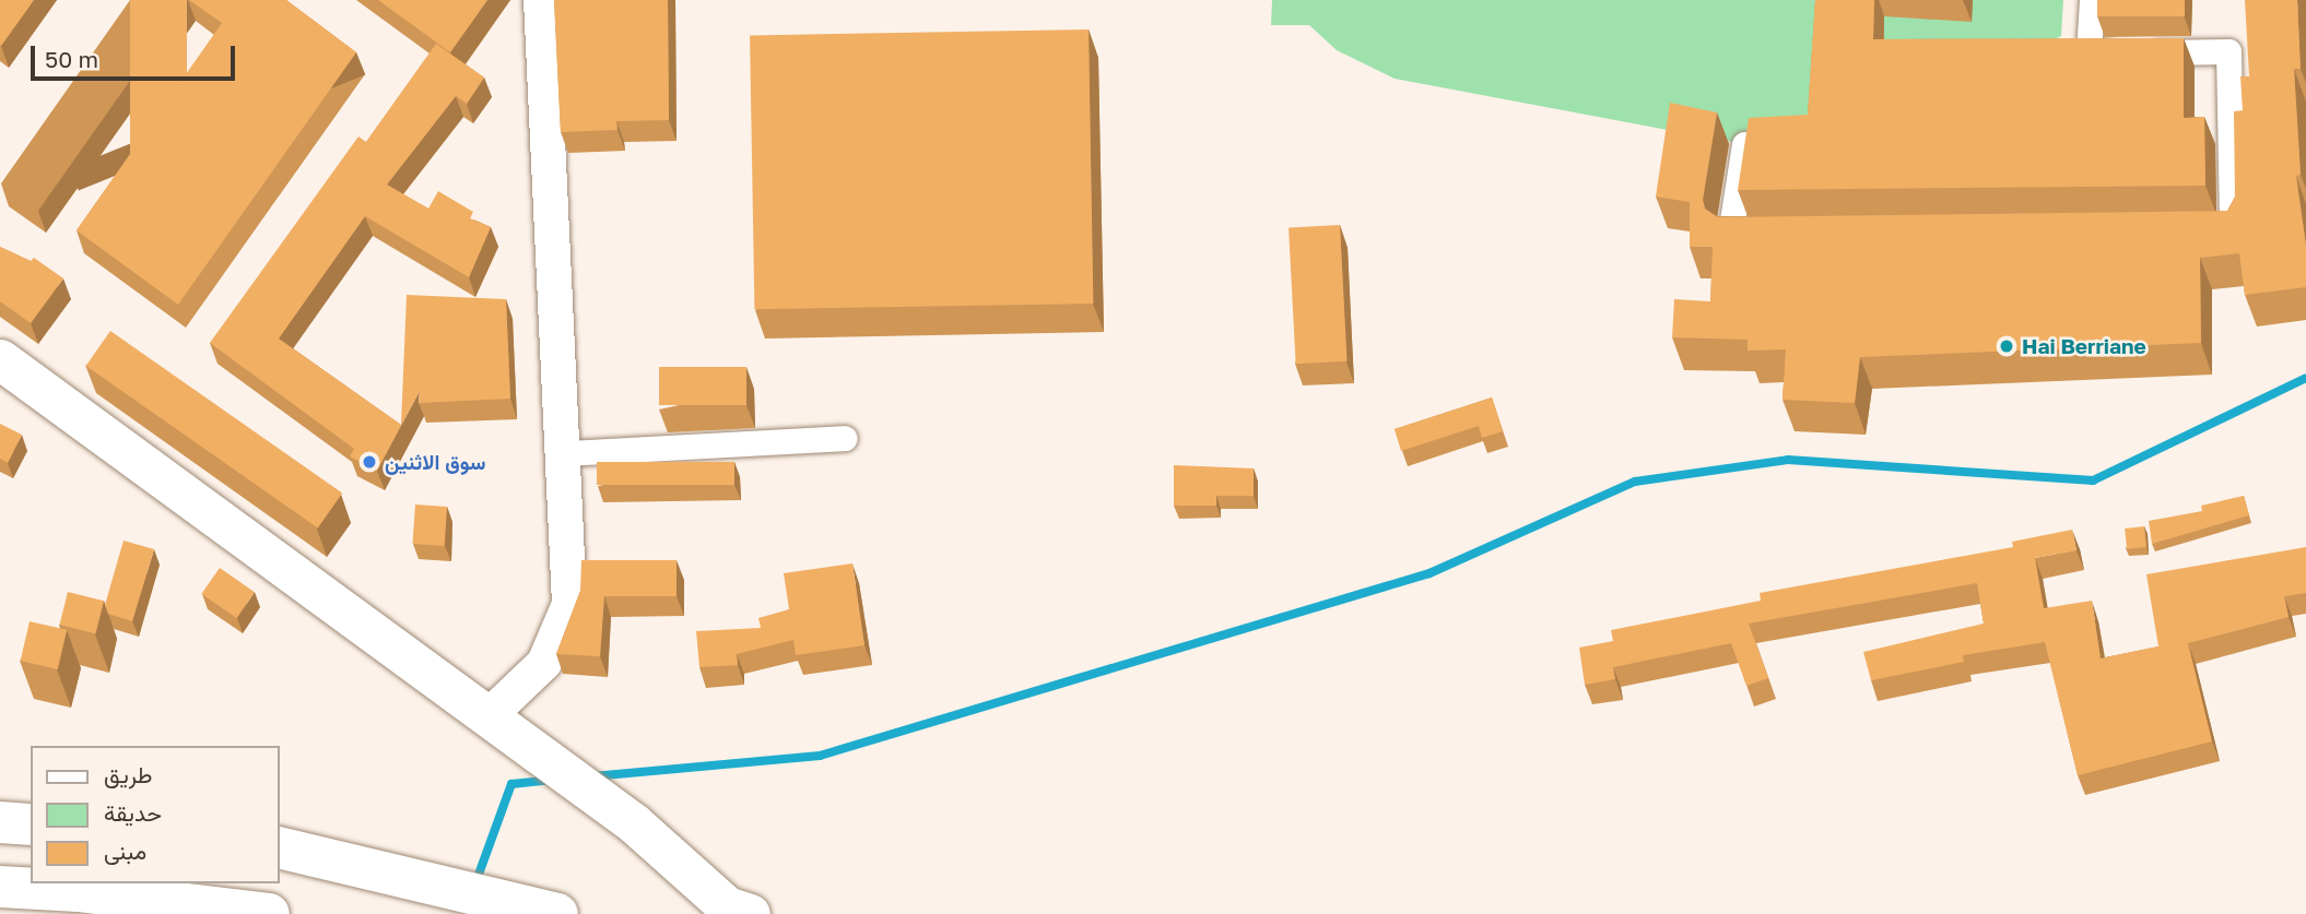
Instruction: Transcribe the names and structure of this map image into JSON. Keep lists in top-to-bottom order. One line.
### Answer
{"places":["Hai Berriane","ﺳﻮق اﻻﺛﻨﻴﻦ"],"legend":["طريق","حديقة","مبنى"],"scale_bar":"50 m"}
